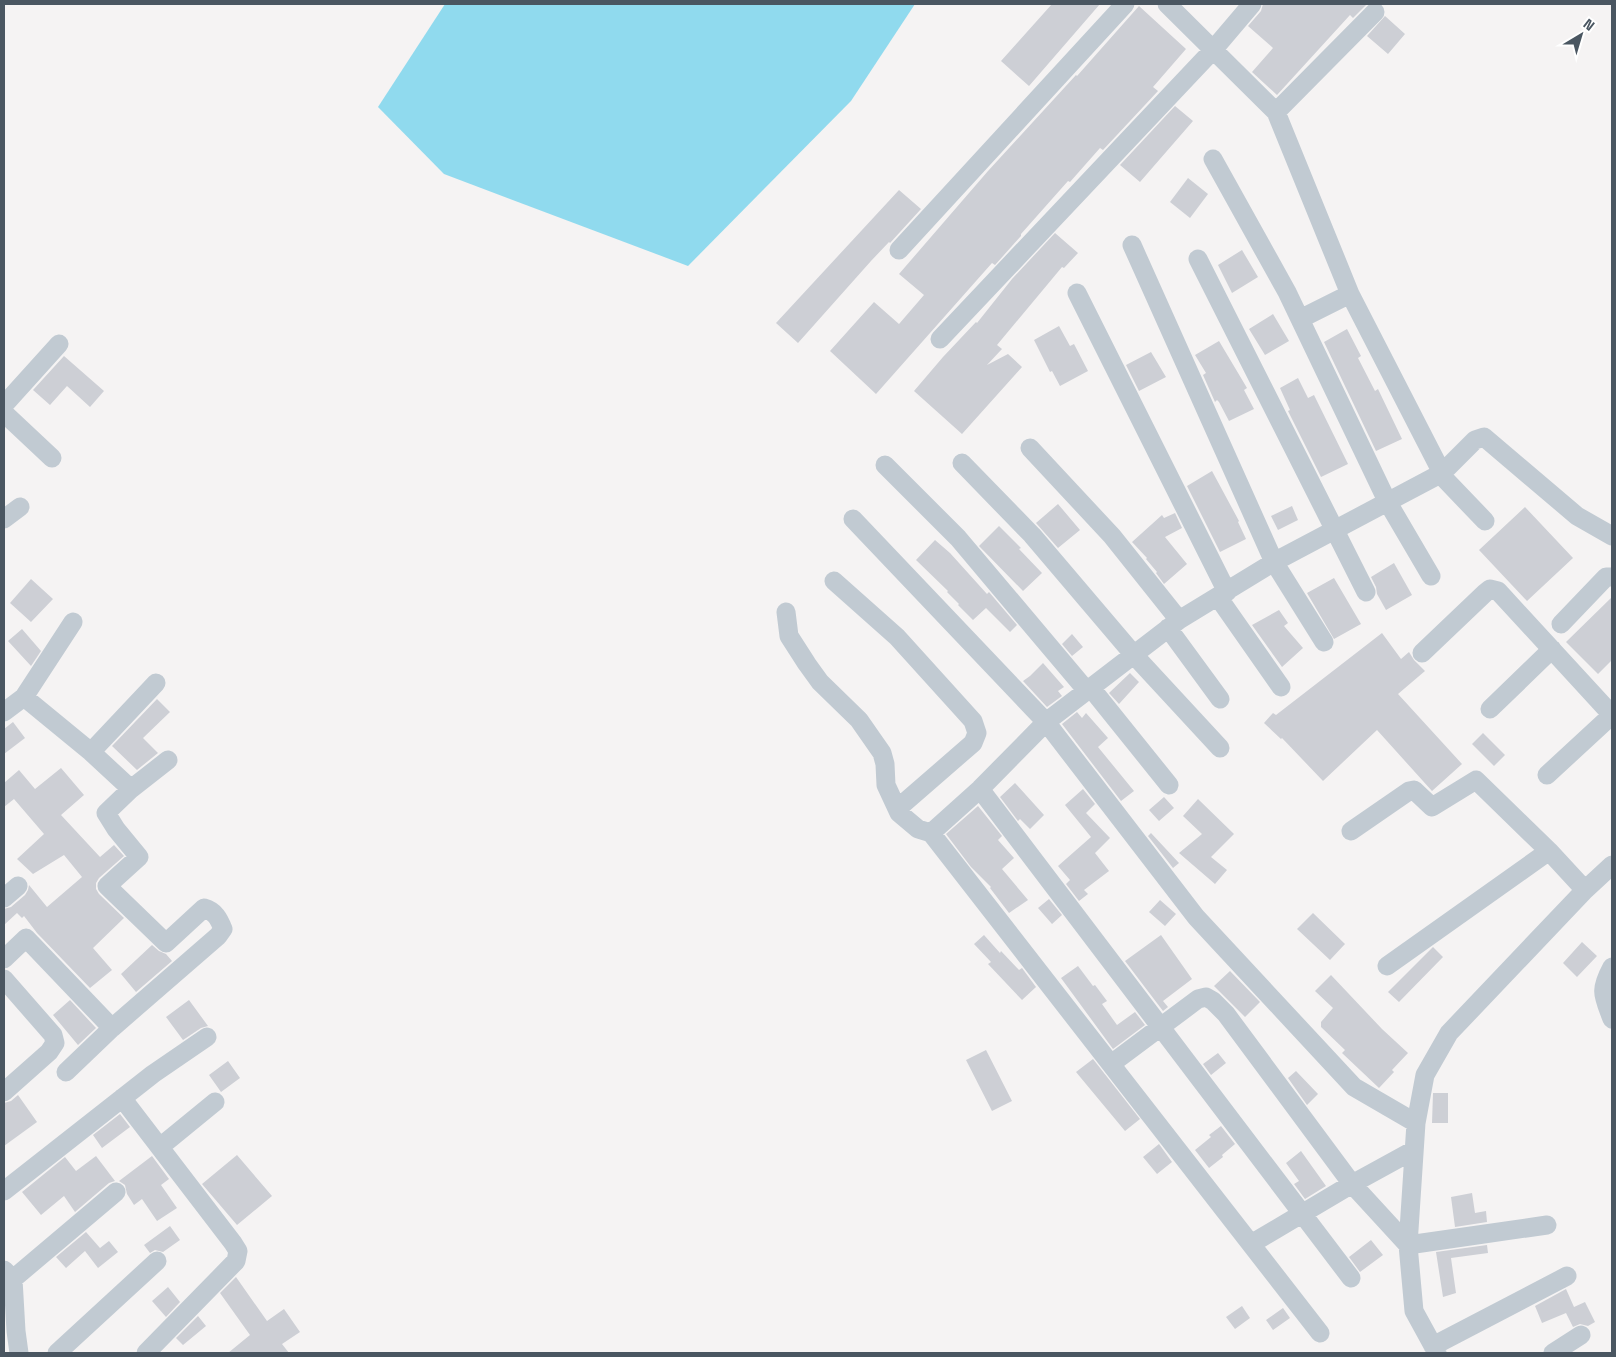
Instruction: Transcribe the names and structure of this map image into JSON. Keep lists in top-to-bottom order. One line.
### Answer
{"north":"top right"}
